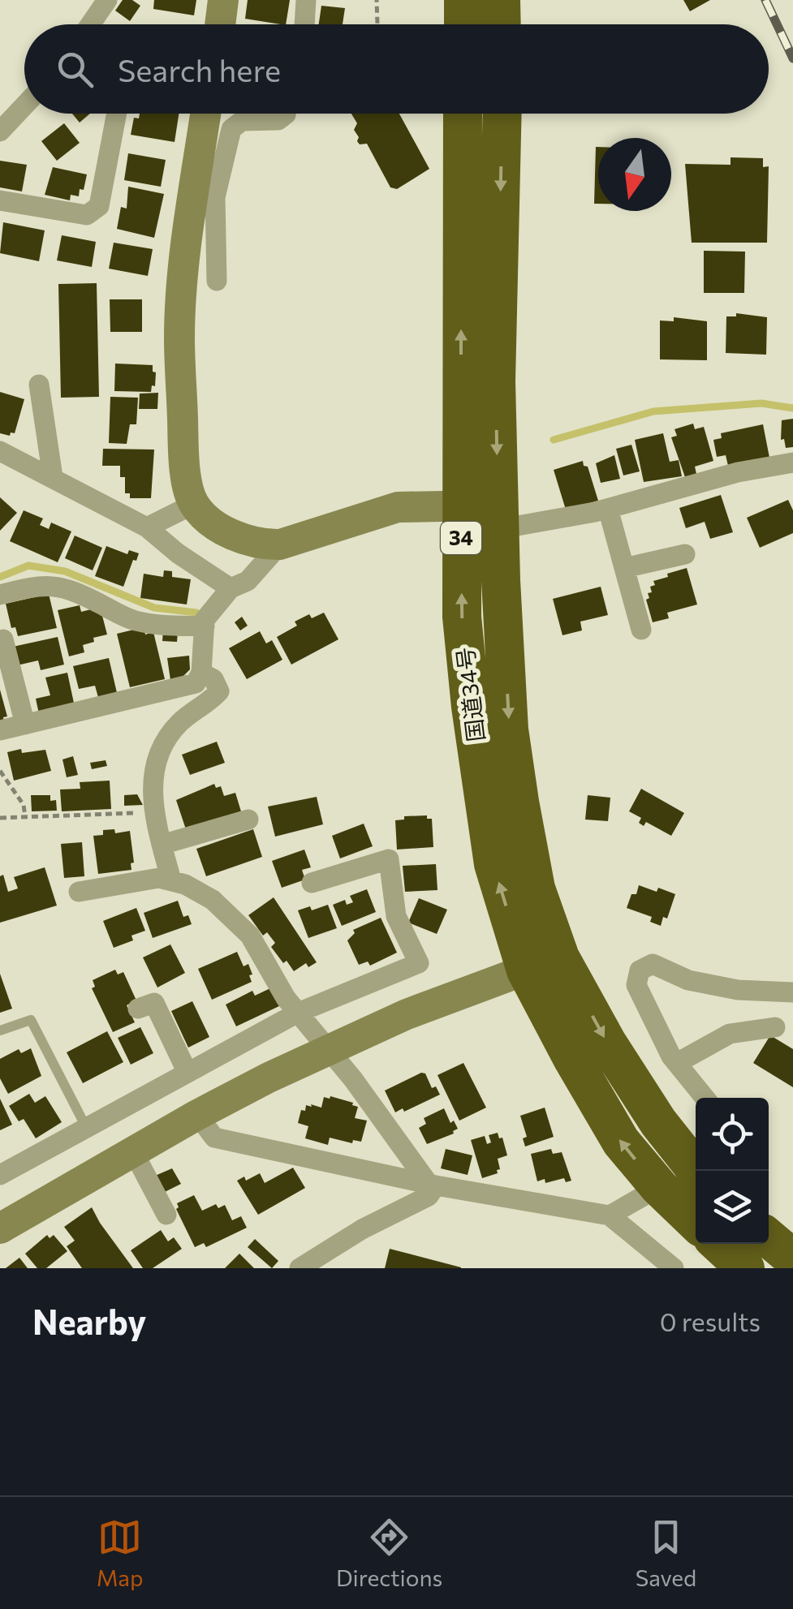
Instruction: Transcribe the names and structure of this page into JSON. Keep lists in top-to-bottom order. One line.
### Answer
{"streets":{"highway":["34","国道34号"]},"north":"bottom","page":{"search":"Search here","heading":["Nearby","0 results"],"nav":["Map","Directions","Saved"]}}
